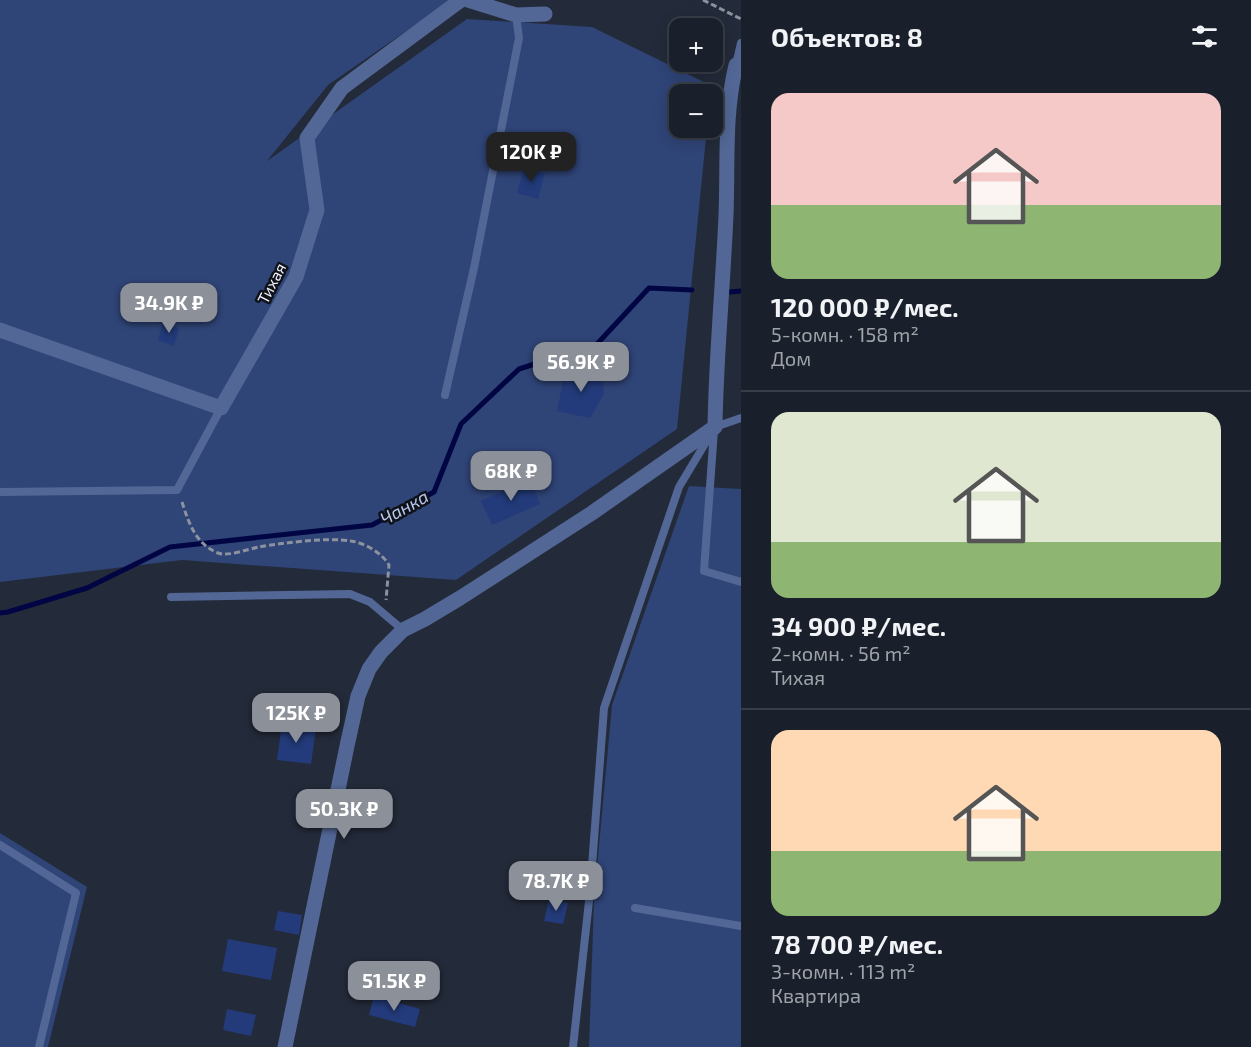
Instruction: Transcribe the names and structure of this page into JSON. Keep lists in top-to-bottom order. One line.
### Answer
{"streets":{"street":["Тихая"]},"water":["Чанка"],"page":{"heading":"Объектов: 8","map_buttons":["+","−"],"list":[{"name":"120 000 ₽/мес.","note":"5-комн. · 158 m² · Дом"},{"name":"34 900 ₽/мес.","note":"2-комн. · 56 m² · Тихая"},{"name":"78 700 ₽/мес.","note":"3-комн. · 113 m² · Квартира"}],"price":["120K ₽","34.9K ₽","56.9K ₽","68K ₽","125K ₽","50.3K ₽","78.7K ₽","51.5K ₽"]}}
